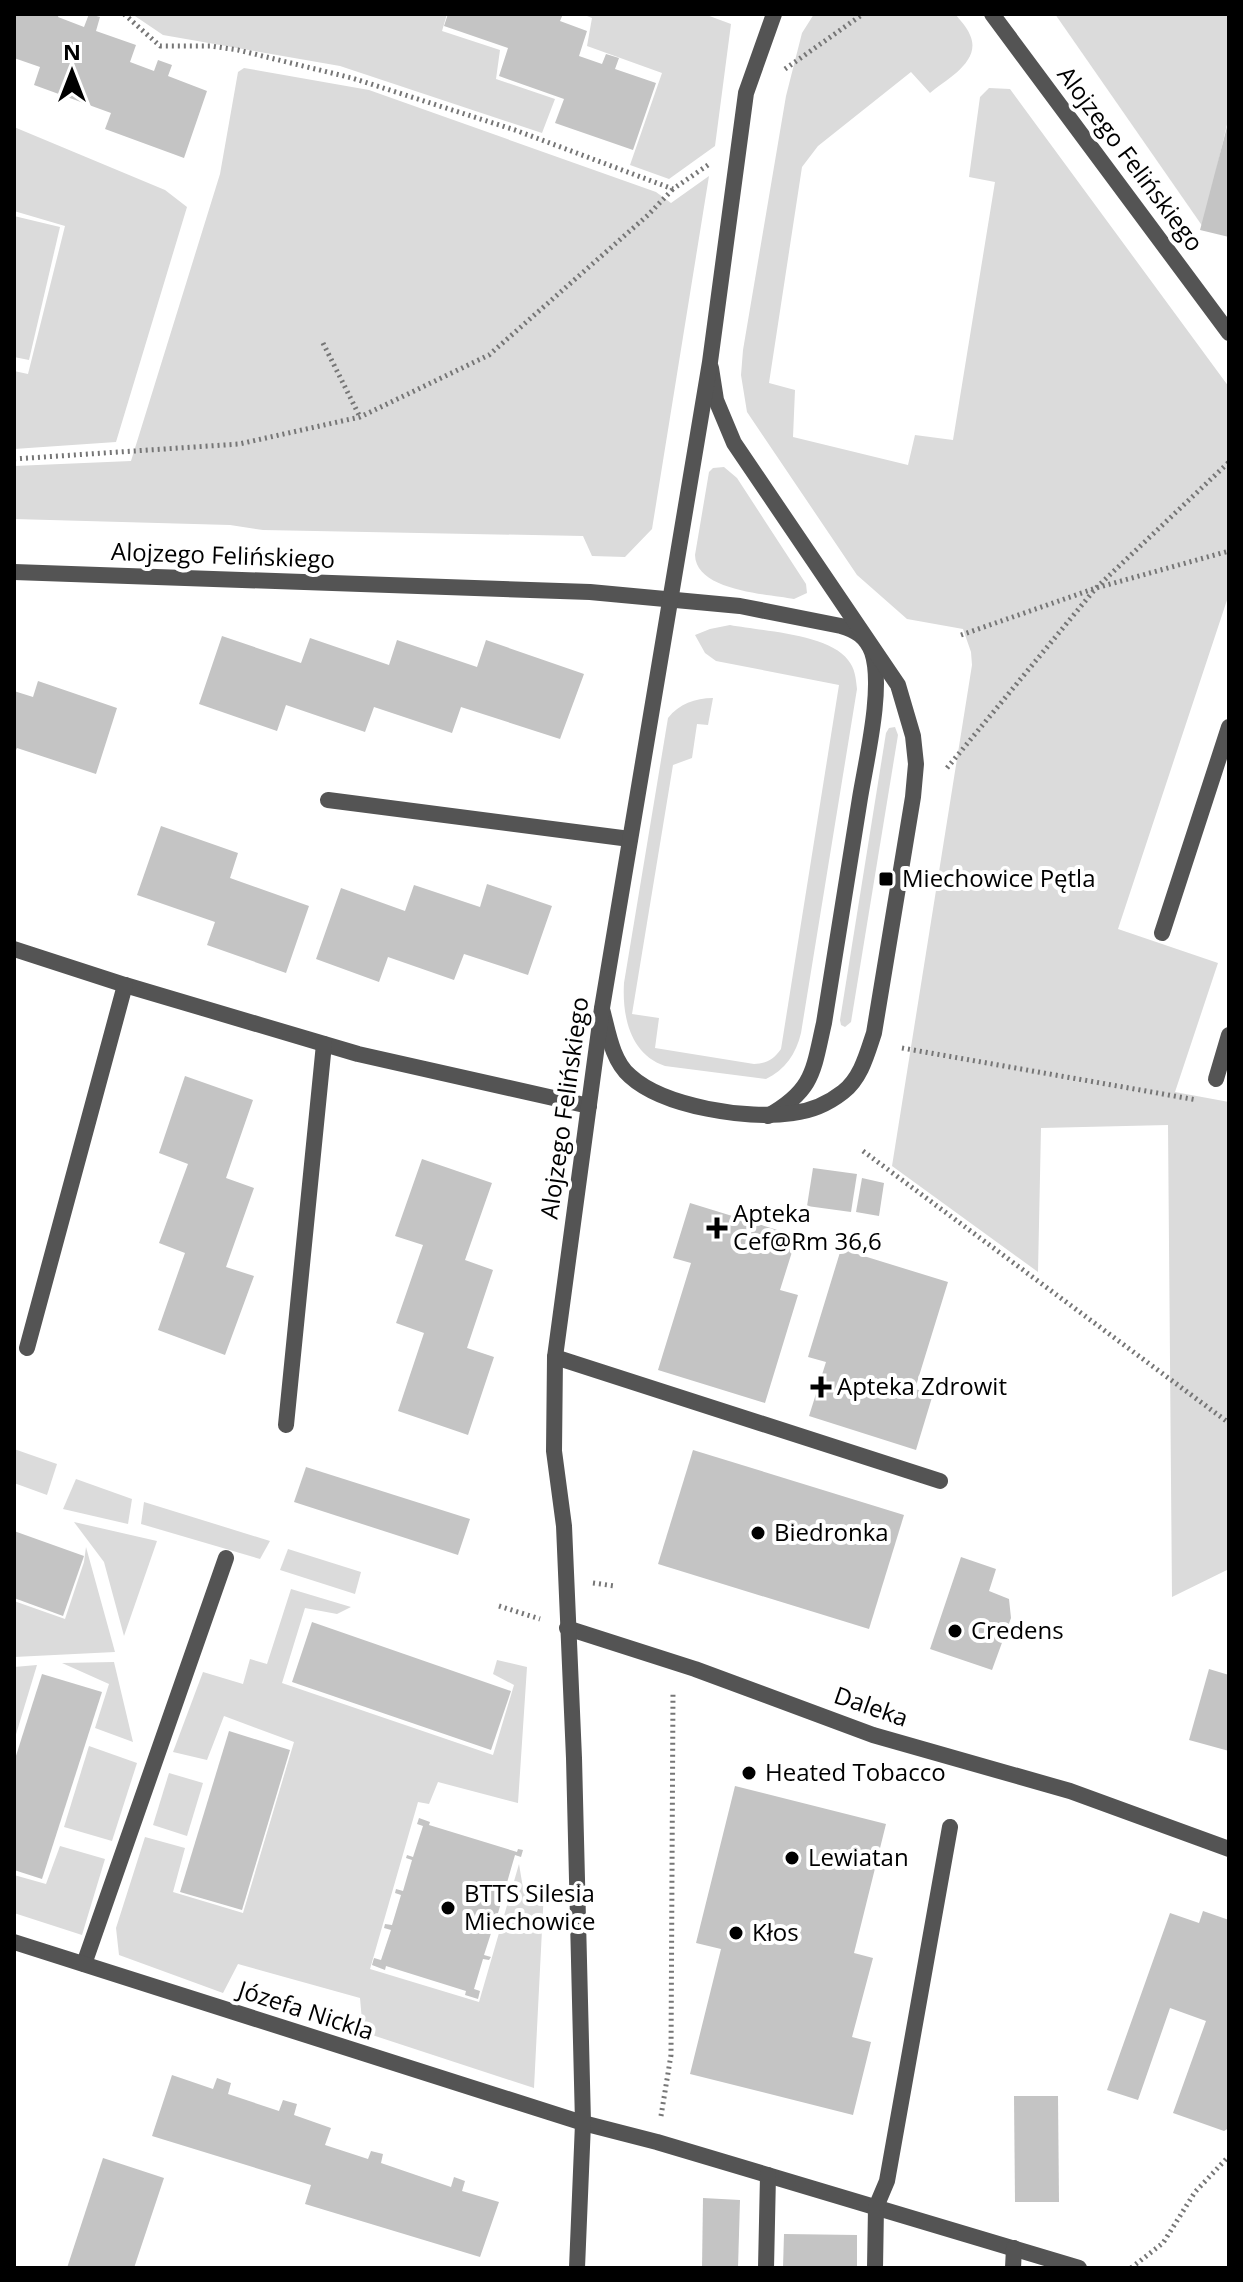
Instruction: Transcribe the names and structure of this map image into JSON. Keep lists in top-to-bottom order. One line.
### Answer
{"streets":{"street":["Alojzego Felińskiego","Daleka","Józefa Nickla"]},"crossings":[["Alojzego Felińskiego","Daleka"]],"places":{"transit":["Miechowice Pętla"],"health":["Apteka Cef@Rm 36,6","Apteka Zdrowit"],"other":["Biedronka","Credens","Heated Tobacco","Lewiatan","BTTS Silesia Miechowice","Kłos"]},"north":"top"}
